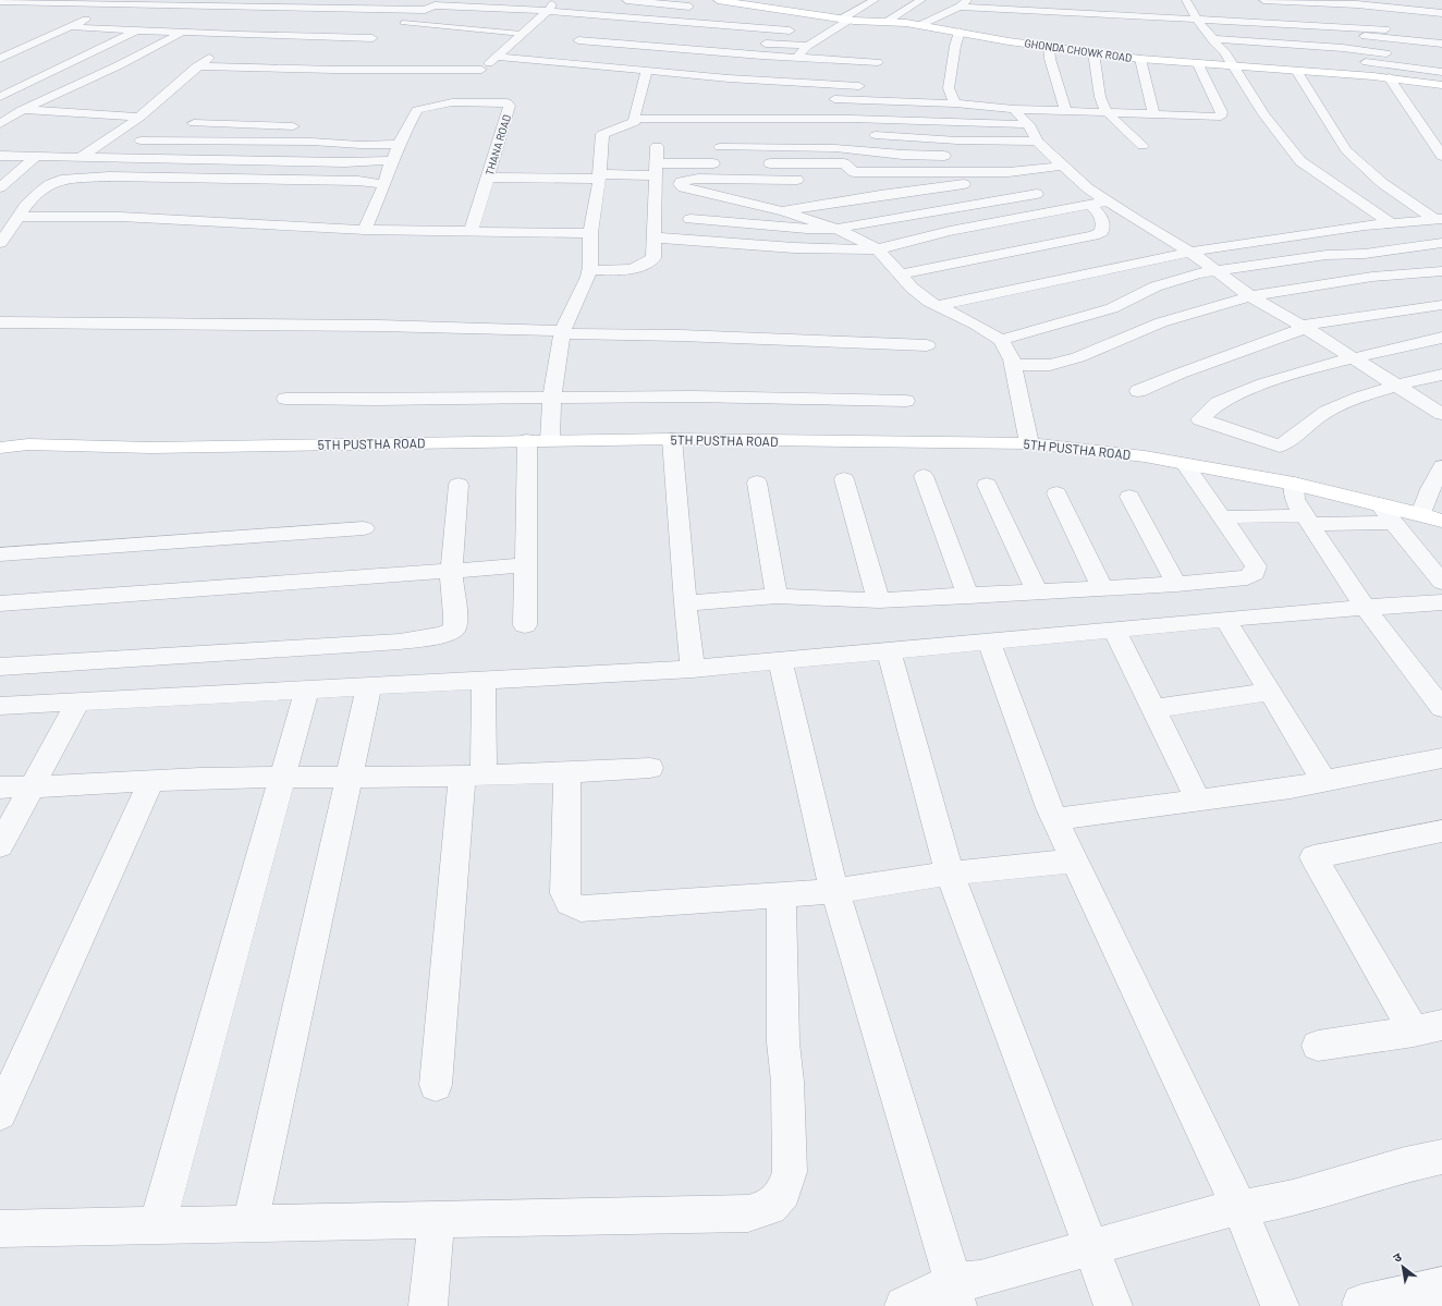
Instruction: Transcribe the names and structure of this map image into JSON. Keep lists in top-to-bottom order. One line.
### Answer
{"streets":{"street":["GHONDA CHOWK ROAD","THANA ROAD","5TH PUSTHA ROAD"]},"north":"top left"}
